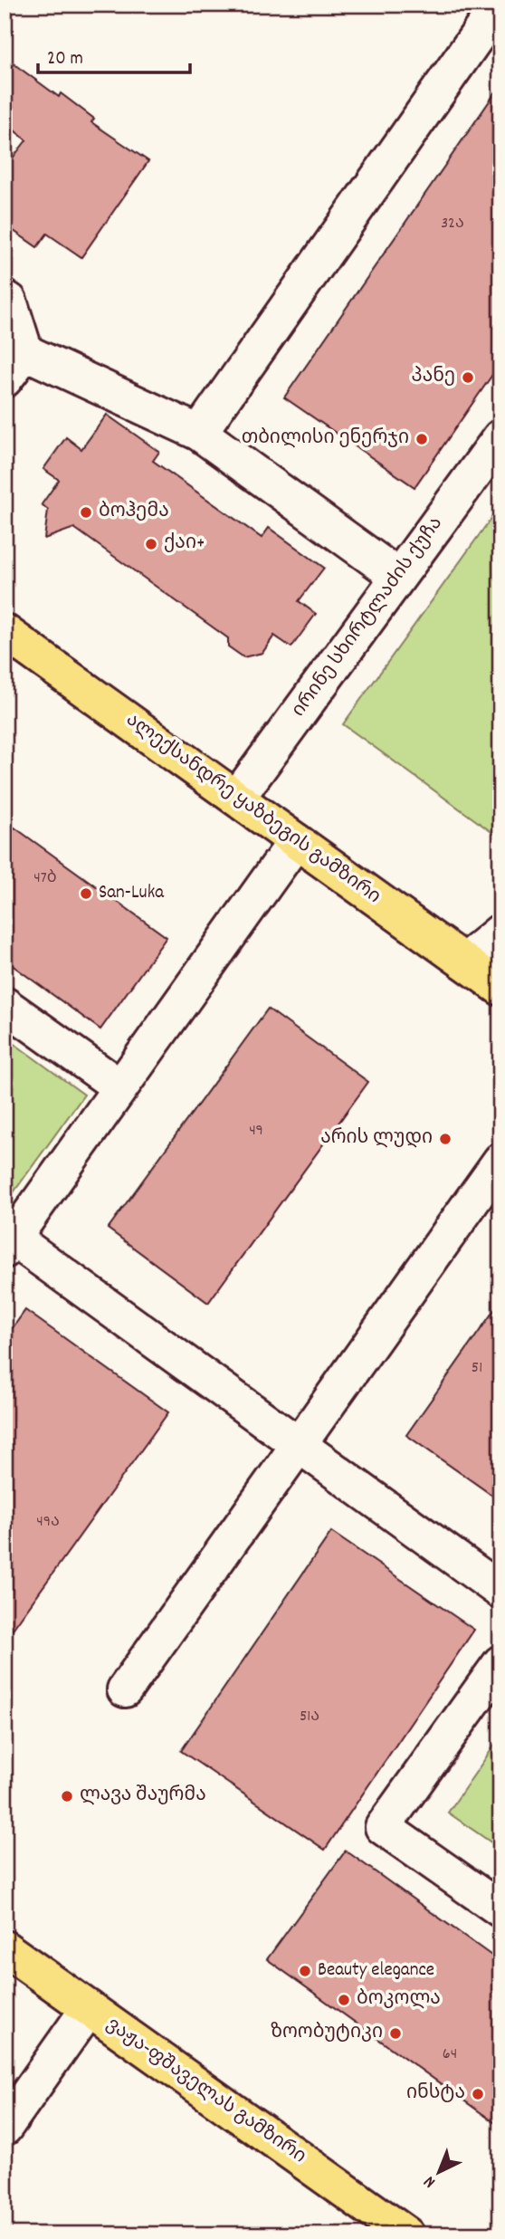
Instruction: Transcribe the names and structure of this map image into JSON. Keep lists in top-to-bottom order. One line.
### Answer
{"streets":{"main road":["ალექსანდრე ყაზბეგის გამზირი","ვაჟა-ფშაველას გამზირი"],"street":["ირინე სხირტლაძის ქუჩა"]},"crossings":[["ირინე სხირტლაძის ქუჩა","ალექსანდრე ყაზბეგის გამზირი"]],"places":["პანე","თბილისი ენერჯი","ბოჰემა","ქაი+","San-Luka","არის ლუდი","ლავა შაურმა","Beauty elegance","ბოკოლა","ზოობუტიკი","ინსტა"],"house_numbers":["32ა","47ბ","49","51","49ა","51ა","64"],"scale_bar":"20 m","north":"bottom left"}
